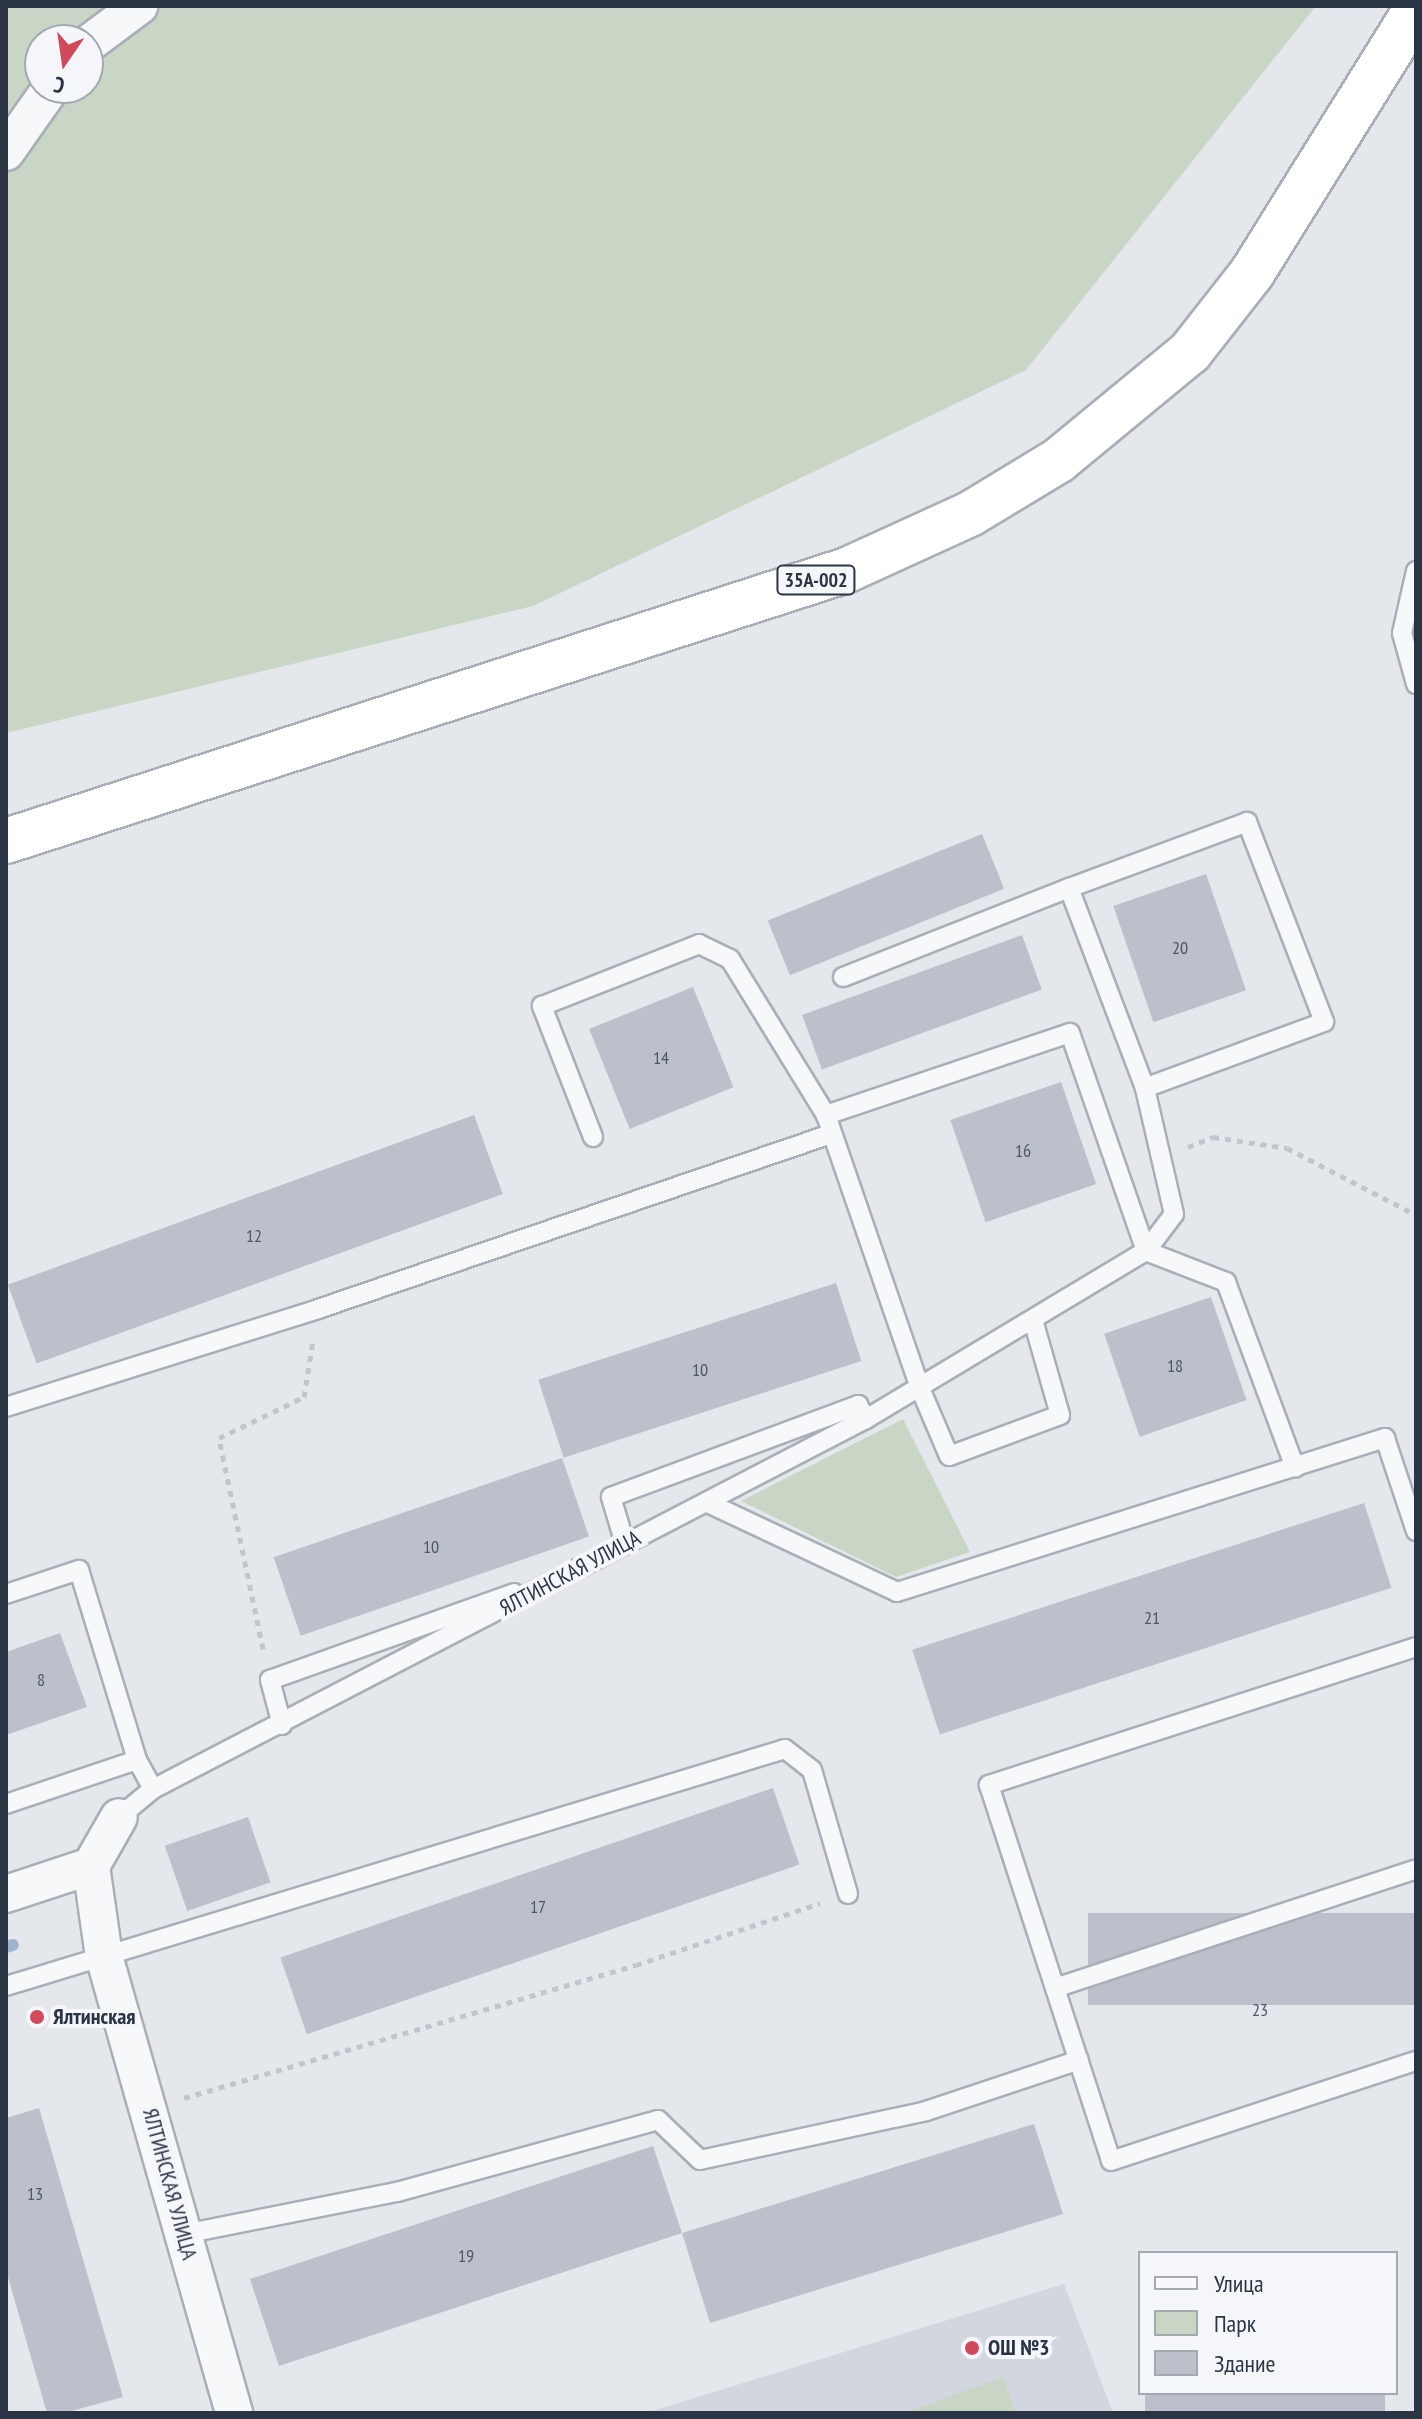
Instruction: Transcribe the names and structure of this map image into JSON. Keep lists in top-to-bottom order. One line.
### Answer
{"streets":{"highway":["35А-002"],"street":["ЯЛТИНСКАЯ УЛИЦА"]},"places":["Ялтинская","ОШ №3"],"house_numbers":["20","14","16","12","18","10","10","21","8","17","23","13","19"],"legend":["Улица","Парк","Здание"],"north":"bottom"}
